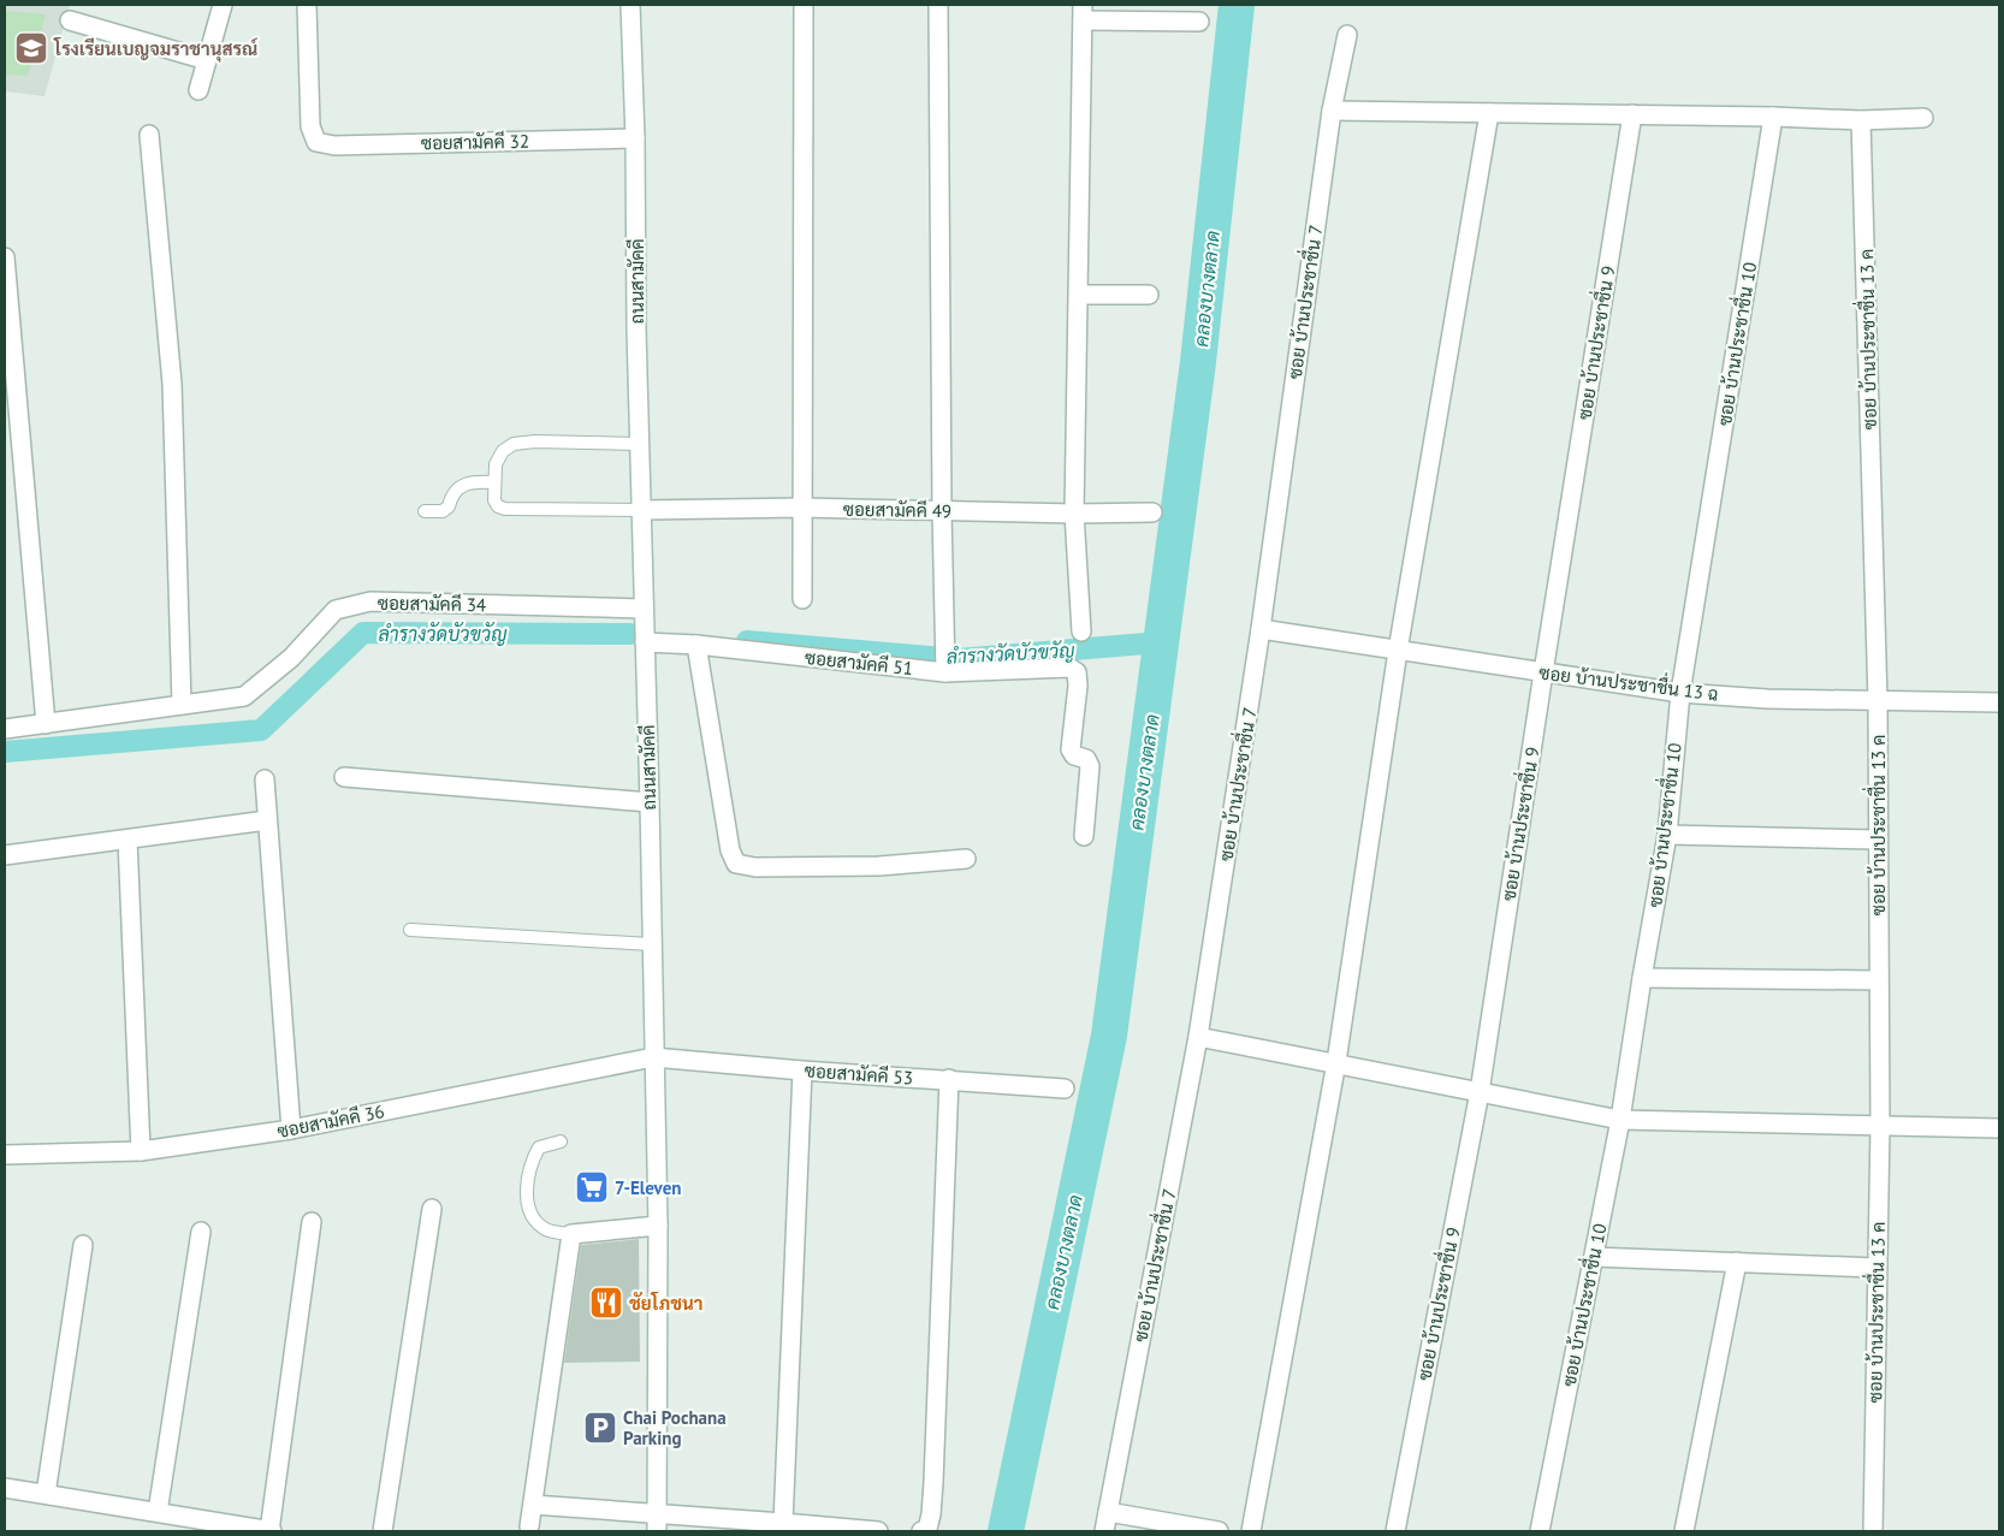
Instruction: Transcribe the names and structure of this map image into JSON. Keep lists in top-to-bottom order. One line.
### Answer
{"streets":{"street":["ซอยสามัคคี 32","ถนนสามัคคี","ซอย บ้านประชาชื่น 7","ซอย บ้านประชาชื่น 13 ค","ซอย บ้านประชาชื่น 9","ซอย บ้านประชาชื่น 10","ซอยสามัคคี 49","ซอยสามัคคี 34","ซอยสามัคคี 51","ซอย บ้านประชาชื่น 13 ฉ","ซอยสามัคคี 53","ซอยสามัคคี 36"]},"crossings":[["ซอยสามัคคี 32","ถนนสามัคคี"],["ถนนสามัคคี","ซอยสามัคคี 49"],["ถนนสามัคคี","ซอยสามัคคี 34"],["ถนนสามัคคี","ซอยสามัคคี 51"],["ถนนสามัคคี","ซอยสามัคคี 53"],["ถนนสามัคคี","ซอยสามัคคี 36"],["ซอย บ้านประชาชื่น 7","ซอย บ้านประชาชื่น 13 ฉ"],["ซอย บ้านประชาชื่น 13 ค","ซอย บ้านประชาชื่น 13 ฉ"],["ซอย บ้านประชาชื่น 9","ซอย บ้านประชาชื่น 13 ฉ"],["ซอย บ้านประชาชื่น 10","ซอย บ้านประชาชื่น 13 ฉ"],["ซอยสามัคคี 53","ซอยสามัคคี 36"]],"water":["คลองบางตลาด","ลำรางวัดบัวขวัญ"],"places":{"school or university":["โรงเรียนเบญจมราชานุสรณ์"],"supermarket":["7-Eleven"],"restaurant":["ชัยโภชนา"],"parking":["Chai Pochana Parking"]}}
